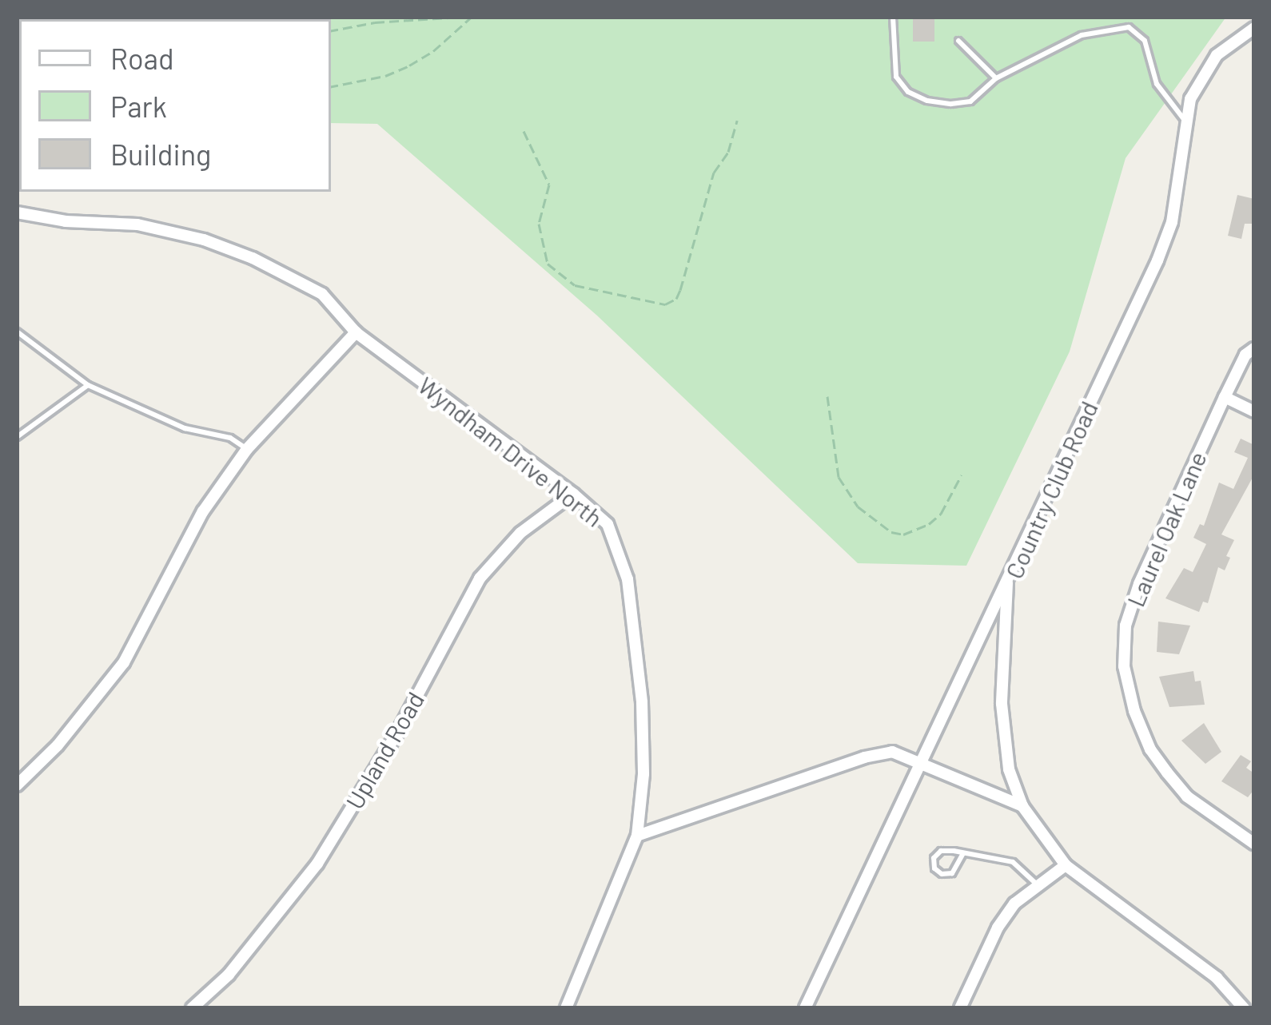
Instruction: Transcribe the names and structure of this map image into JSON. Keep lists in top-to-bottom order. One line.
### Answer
{"streets":{"street":["Wyndham Drive North","Country Club Road","Laurel Oak Lane","Upland Road"]},"crossings":[["Wyndham Drive North","Upland Road"]],"legend":["Road","Park","Building"]}
